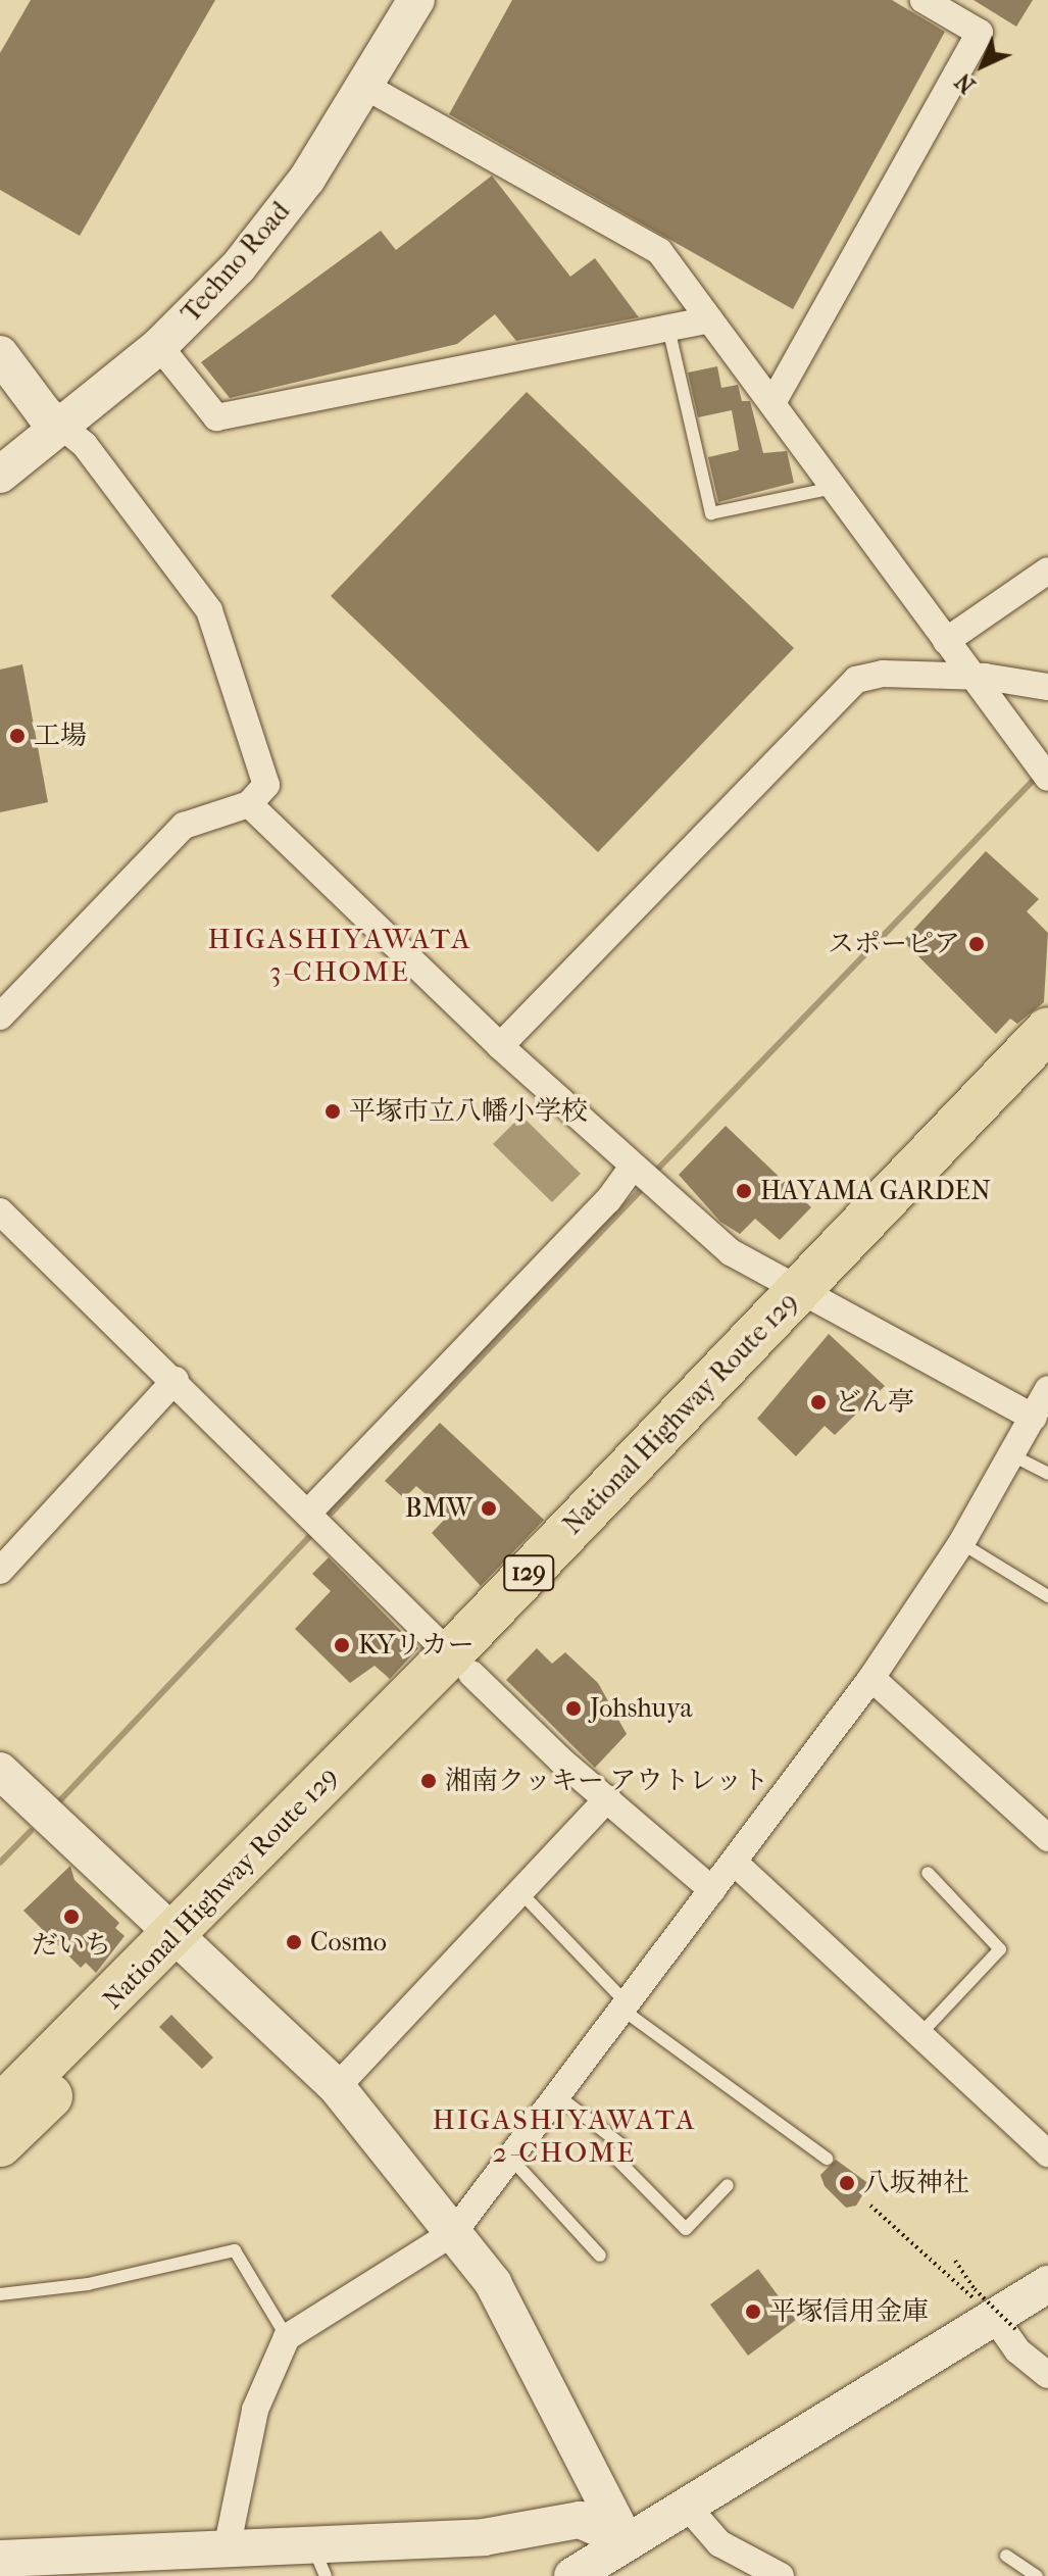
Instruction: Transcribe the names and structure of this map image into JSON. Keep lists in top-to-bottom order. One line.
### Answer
{"streets":{"highway":["National Highway Route 129","129"],"street":["Techno Road"]},"districts":["HIGASHIYAWATA 3-CHOME","HIGASHIYAWATA 2-CHOME"],"places":["工場","スポーピア","平塚市立八幡小学校","HAYAMA GARDEN","どん亭","BMW","KYリカー","Johshuya","湘南クッキー アウトレット","だいち","Cosmo","八坂神社","平塚信用金庫"],"north":"bottom left"}
